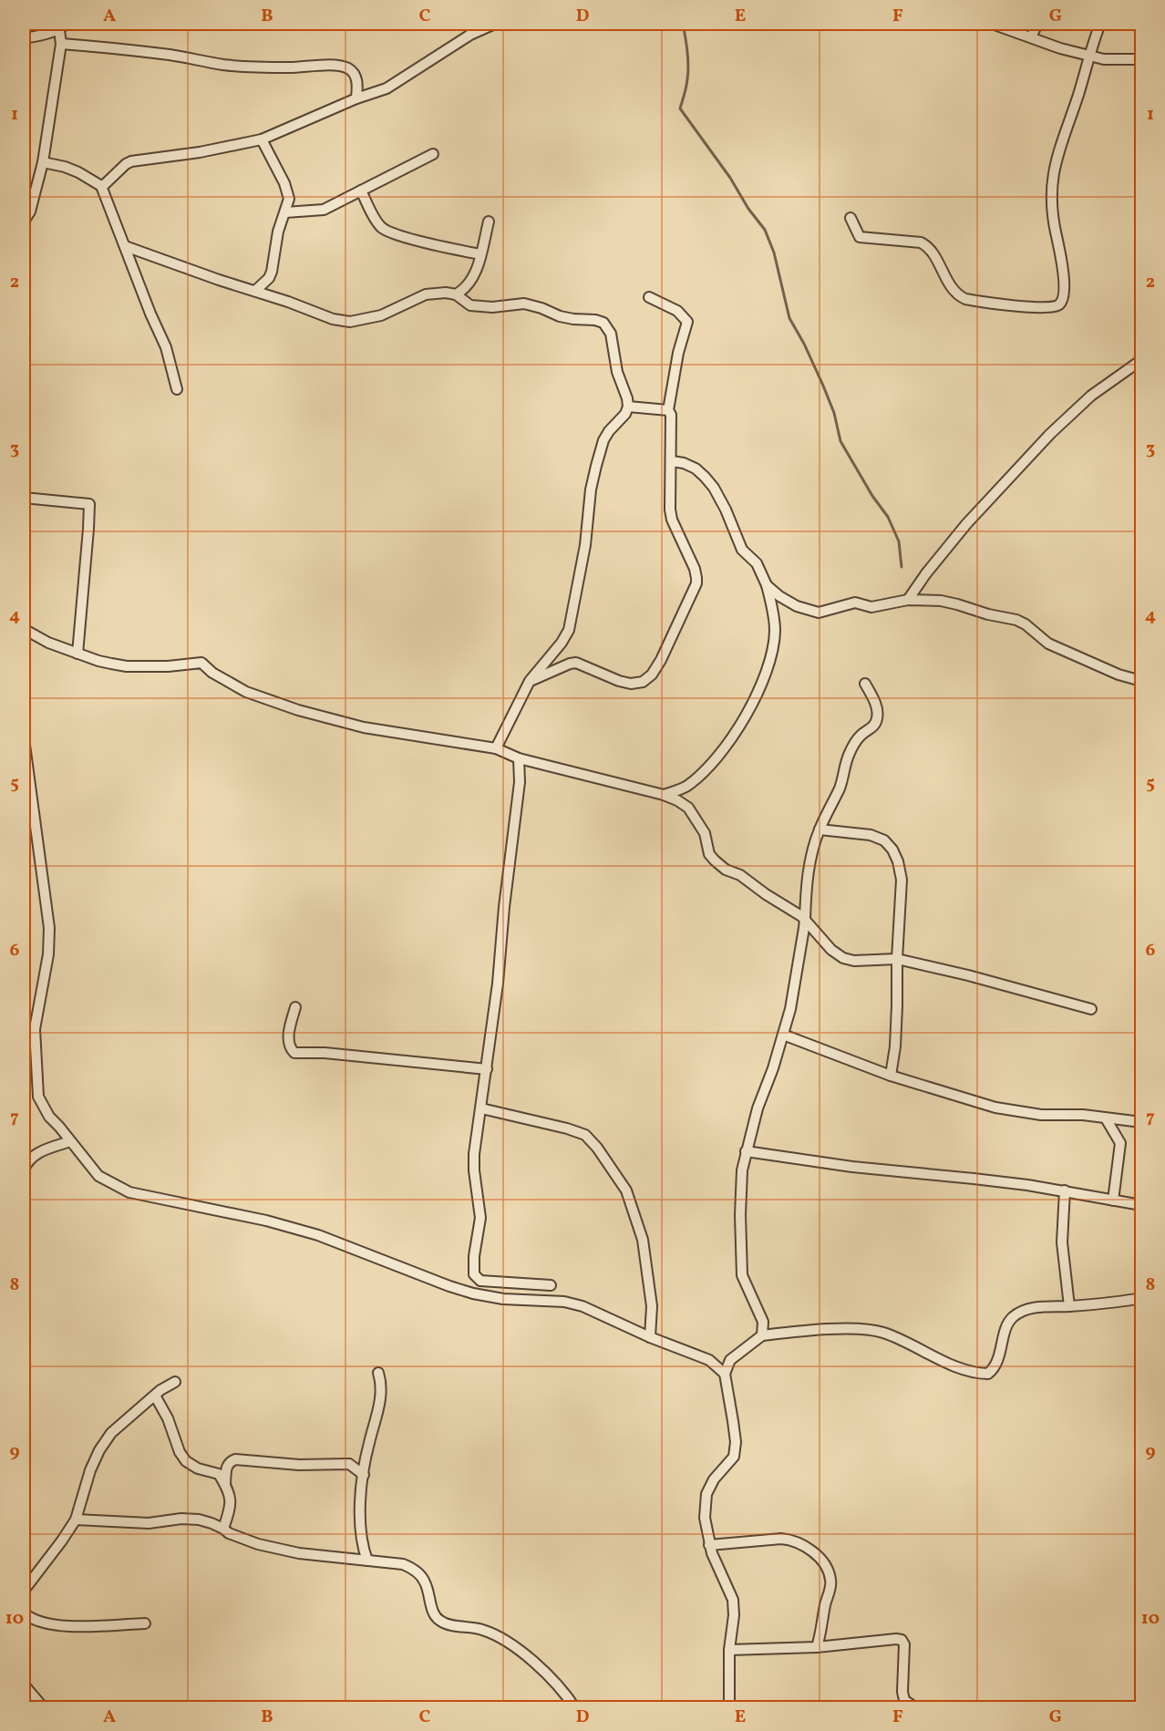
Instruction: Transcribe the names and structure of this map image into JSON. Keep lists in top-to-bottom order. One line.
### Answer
{"grid":{"columns":["A","B","C","D","E","F","G"],"rows":["1","2","3","4","5","6","7","8","9","10"]}}
